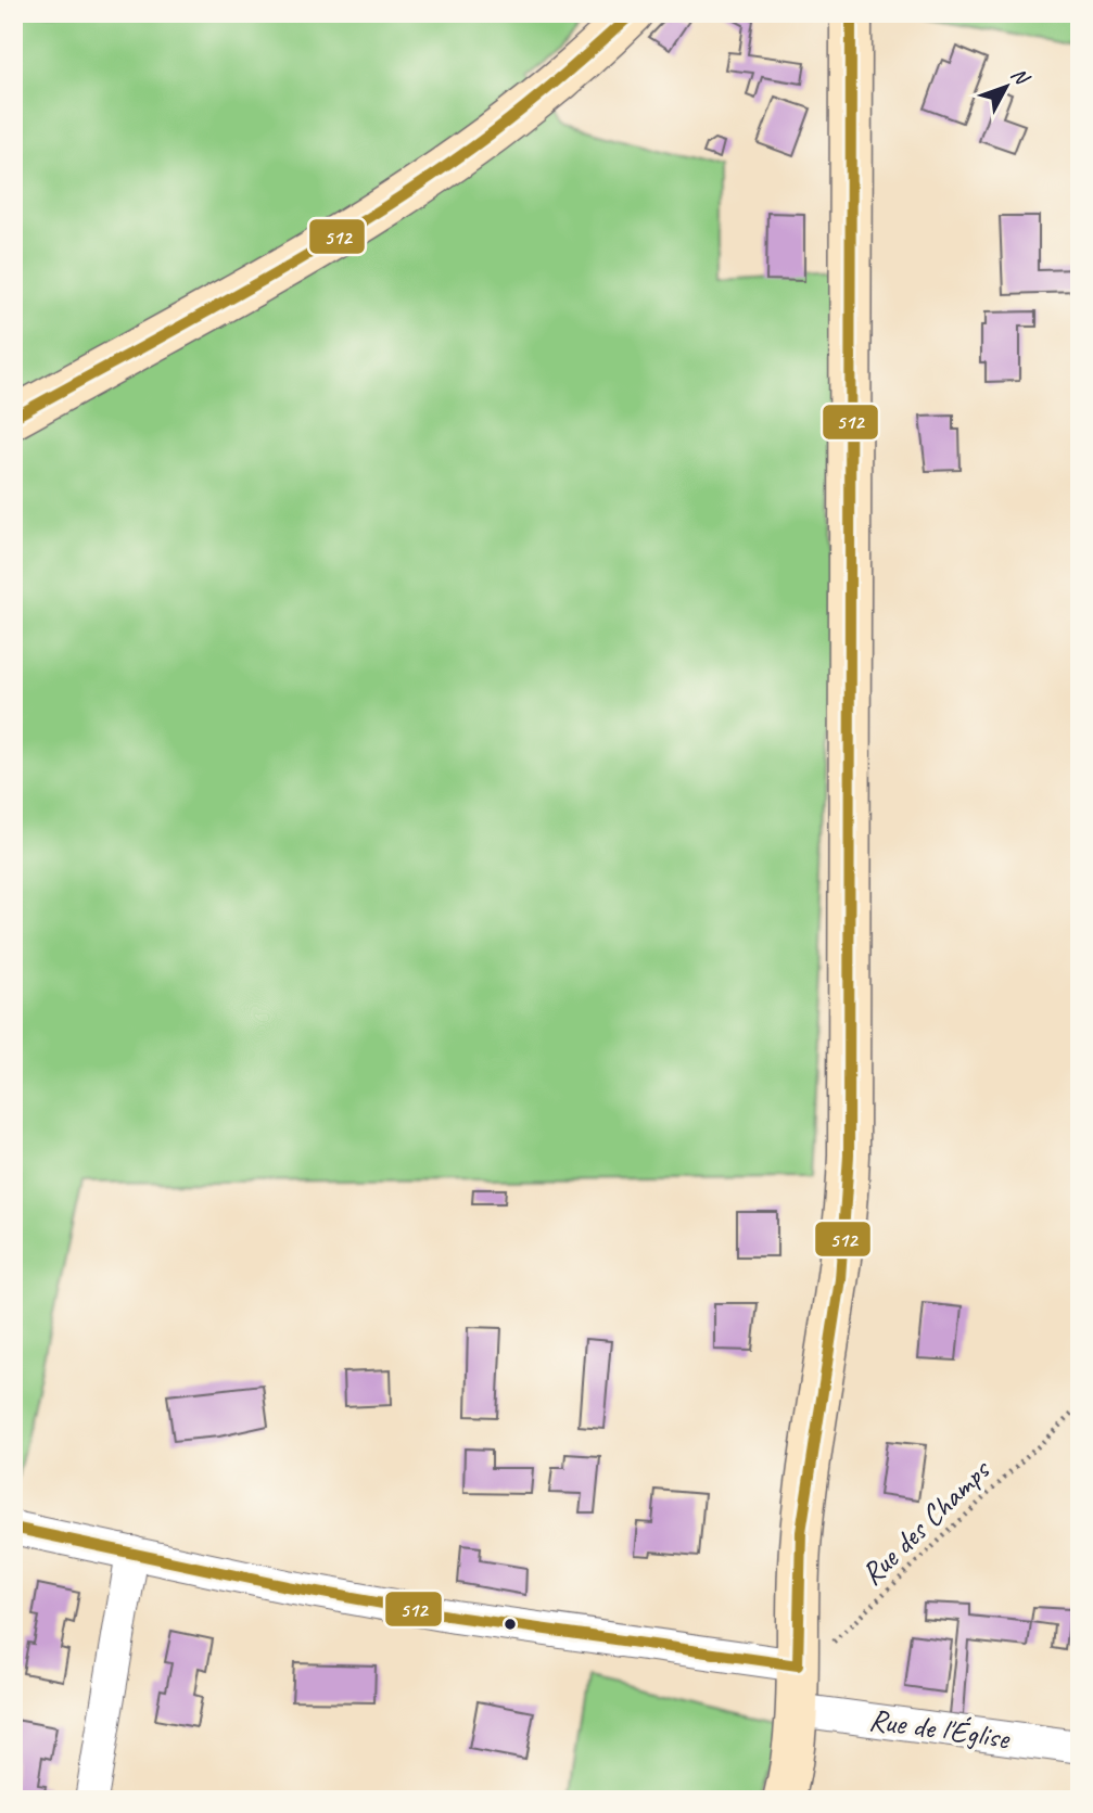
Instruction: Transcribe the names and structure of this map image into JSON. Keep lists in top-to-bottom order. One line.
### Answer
{"streets":{"street":["Rue de l'Église"],"path":["Rue des Champs"]},"lines":["transit line 512"],"north":"top right"}
